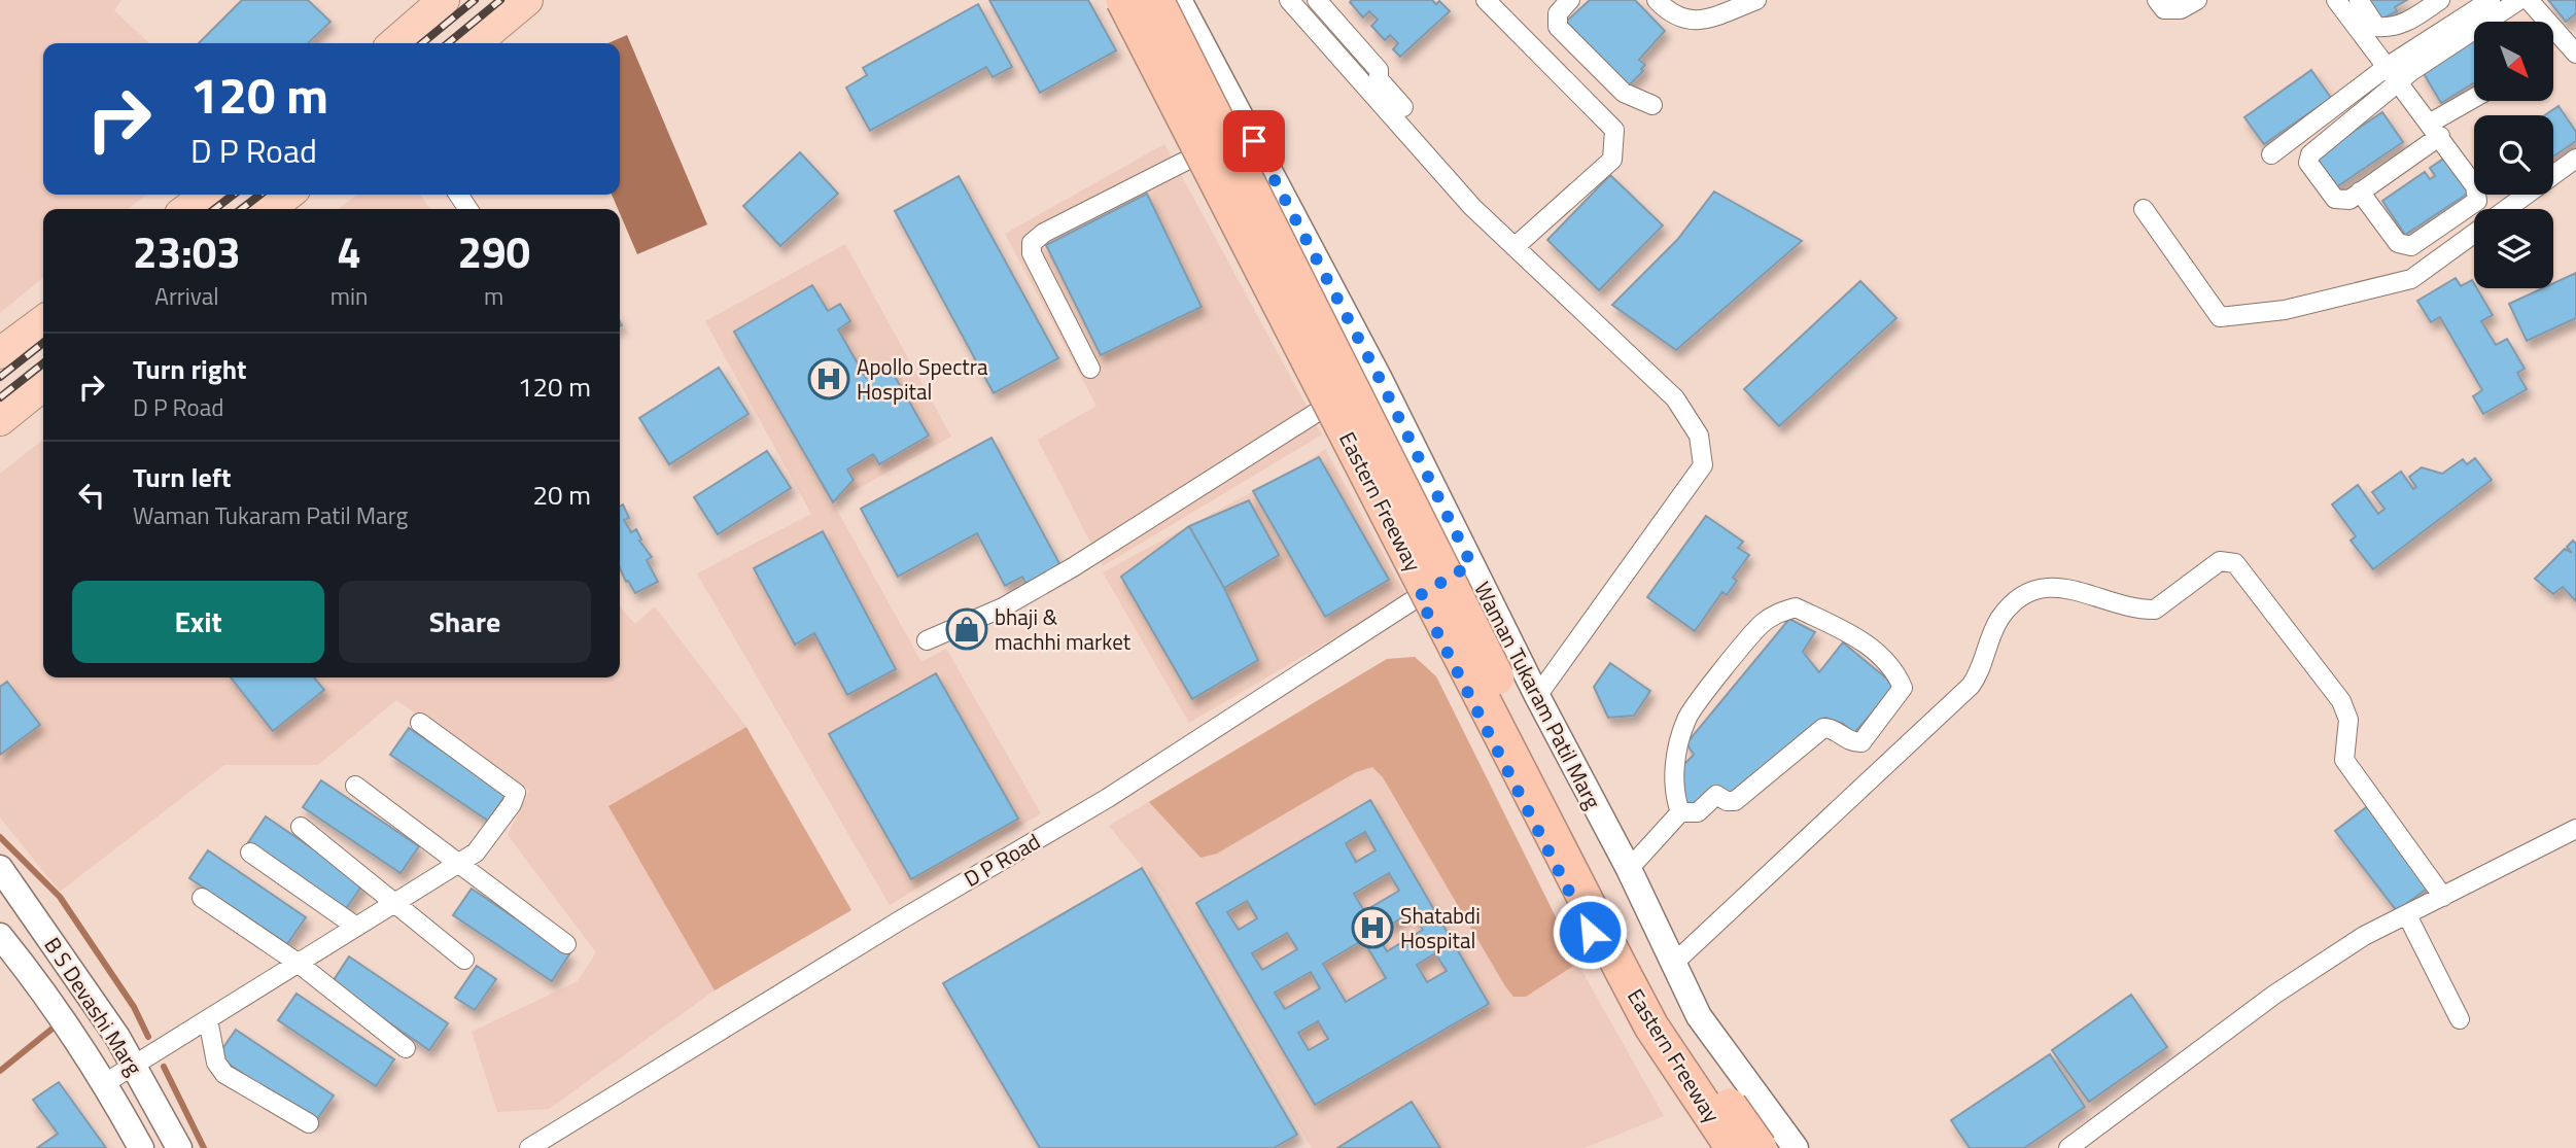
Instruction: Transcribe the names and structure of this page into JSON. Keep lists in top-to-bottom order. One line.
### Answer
{"streets":{"highway":["Eastern Freeway"],"main road":["Waman Tukaram Patil Marg","B S Devashi Marg"],"street":["D P Road"]},"crossings":[["Waman Tukaram Patil Marg","D P Road"]],"places":{"hospital":["Apollo Spectra Hospital","Shatabdi Hospital"],"shop":["bhaji & machhi market"]},"north":"bottom right","page":{"turn":["120 m","D P Road"],"eta":["23:03","Arrival","4","min","290","m"],"list":[{"name":"Turn right","note":"D P Road","value":"120 m"},{"name":"Turn left","note":"Waman Tukaram Patil Marg","value":"20 m"}],"buttons":["Exit","Share"]}}
